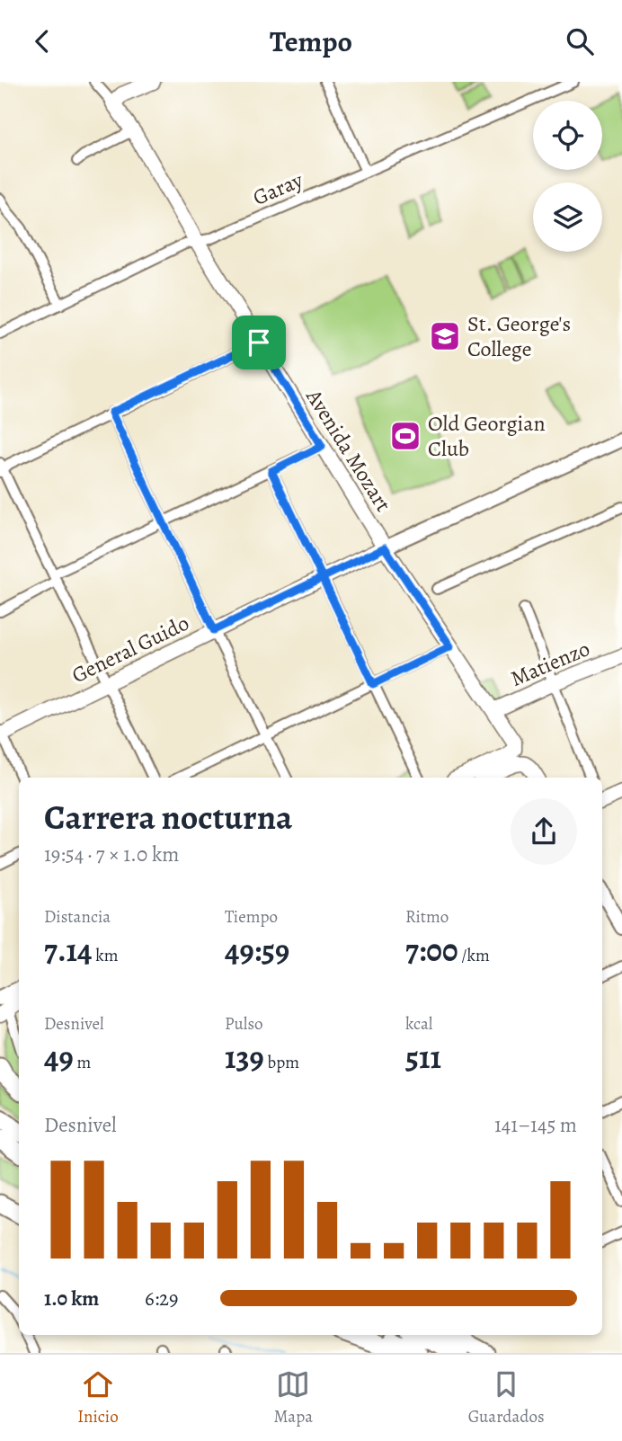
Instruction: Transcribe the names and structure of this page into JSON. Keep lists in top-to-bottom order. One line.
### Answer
{"streets":{"main road":["Avenida Mozart","General Guido","Matienzo"],"street":["Garay"]},"crossings":[["Garay","Avenida Mozart"],["Avenida Mozart","General Guido"],["Avenida Mozart","Matienzo"]],"places":{"school or university":["St. George's College"],"sports":["Old Georgian Club"]},"page":{"header":"Tempo","heading":["Carrera nocturna","19:54 · 7 × 1.0 km"],"stats":[["Distancia","7.14 km"],["Tiempo","49:59"],["Ritmo","7:00 /km"],["Desnivel","49 m"],["Pulso","139 bpm"],["kcal","511"]],"chart":["Desnivel","141–145 m"],"list":[{"name":"1.0 km","note":"6:29"}],"tabs":["Inicio","Mapa","Guardados"]}}
